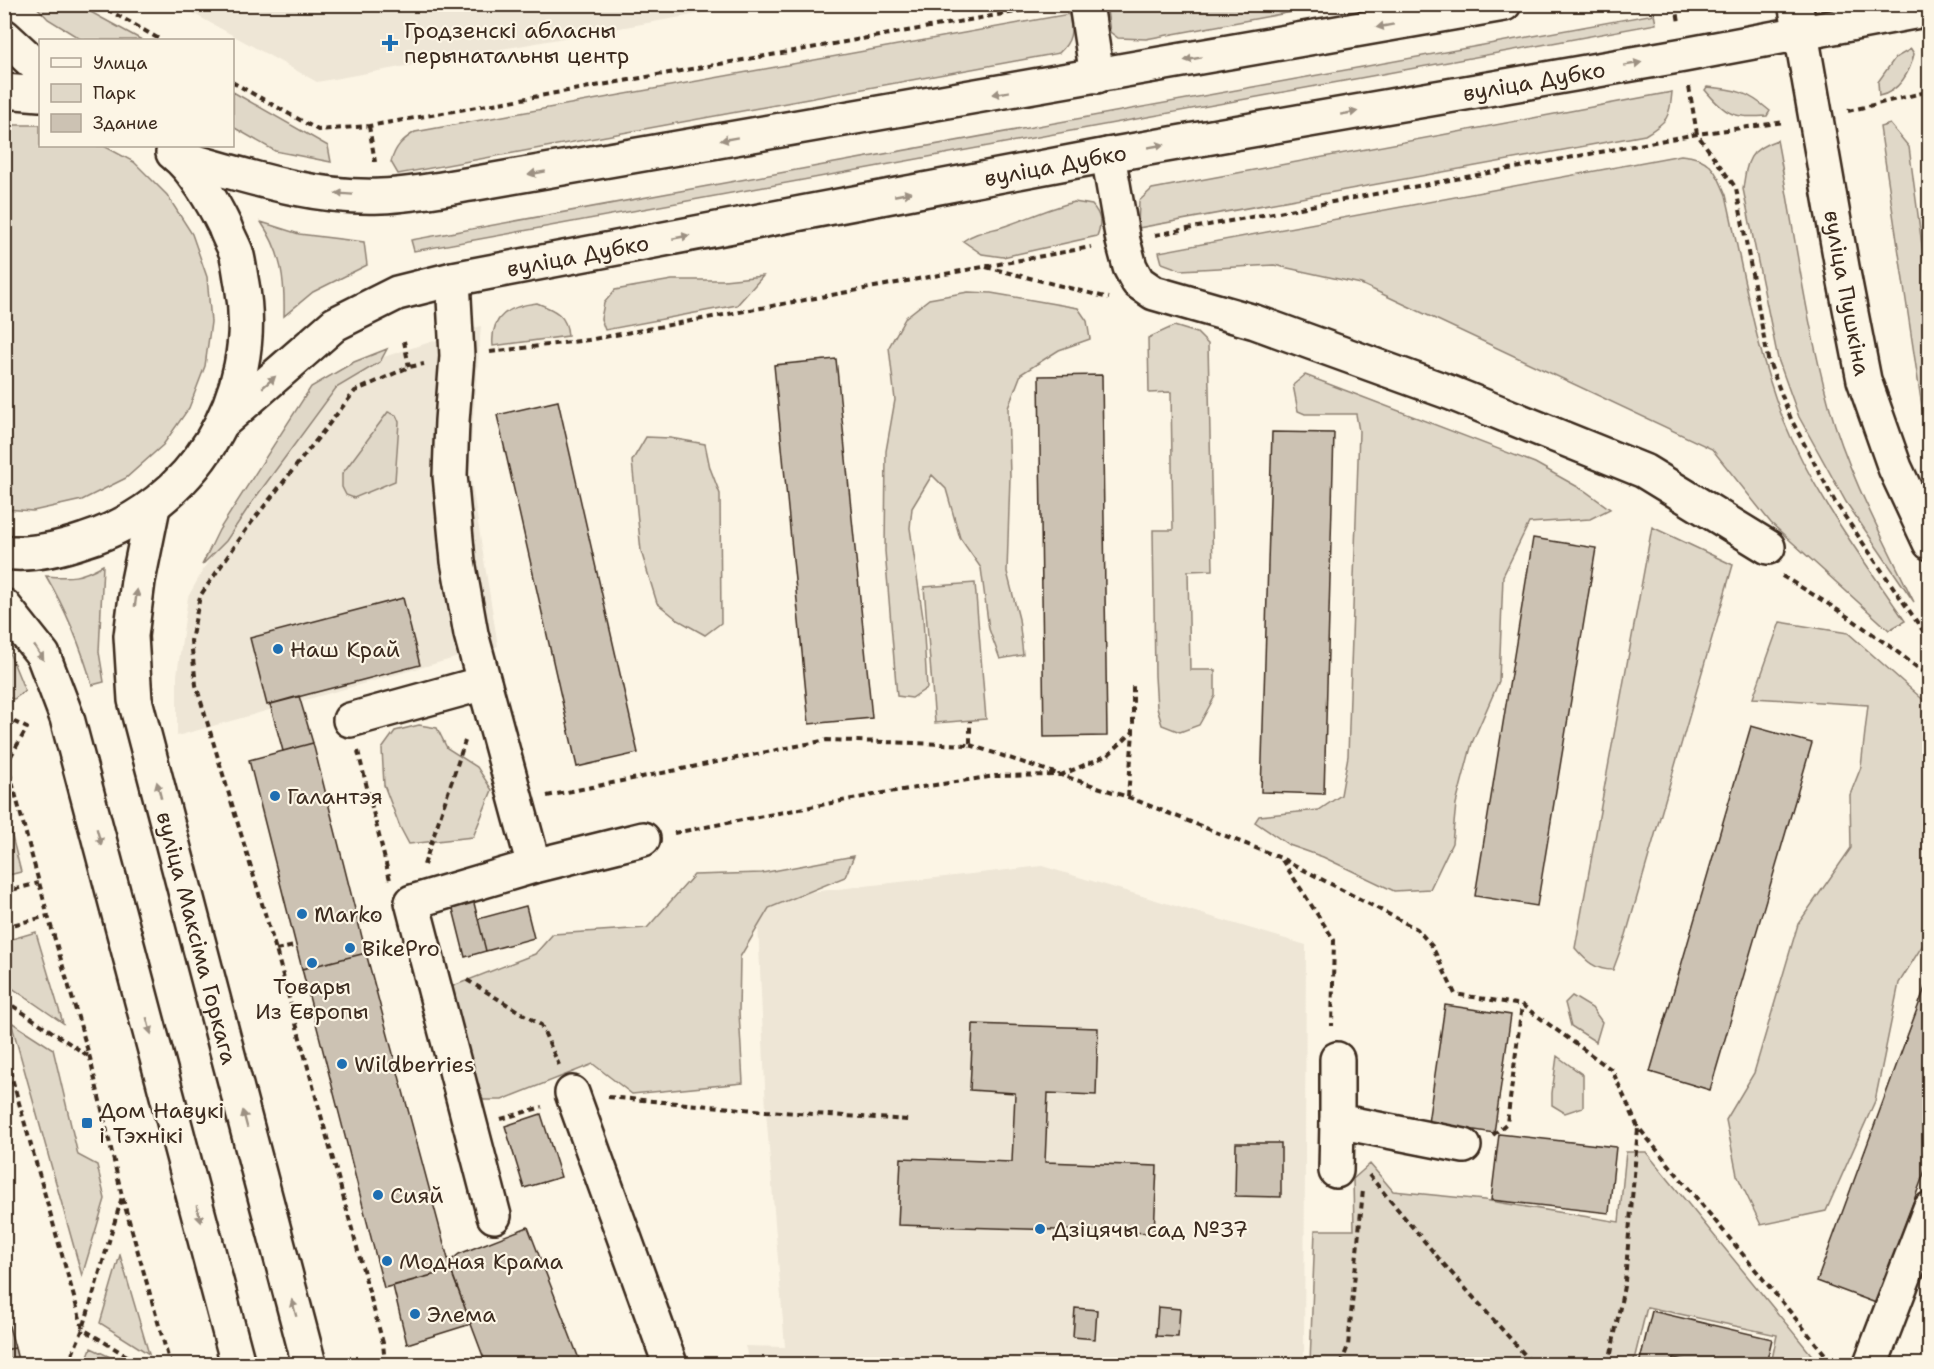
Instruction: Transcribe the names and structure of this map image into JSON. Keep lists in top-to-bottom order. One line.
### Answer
{"streets":{"main road":["вуліца Дубко","вуліца Пушкіна","вуліца Максіма Горкага"]},"crossings":[["вуліца Дубко","вуліца Пушкіна"]],"places":{"health":["Гродзенскі абласны перынатальны центр"],"other":["Наш Край","Галантэя","Marko","BikePro","Товары Из Европы","Wildberries","Сияй","Дзіцячы сад №37","Модная Крама","Элема"],"transit":["Дом Навукі і Тэхнікі"]},"legend":["Улица","Парк","Здание"]}
